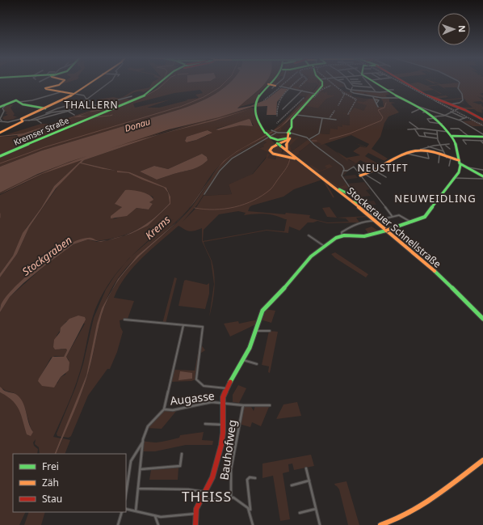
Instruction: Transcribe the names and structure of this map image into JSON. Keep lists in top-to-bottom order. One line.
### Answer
{"streets":{"main road":["Kremser Straße","Stockerauer Schnellstraße"],"street":["Augasse","Bauhofweg"]},"crossings":[["Augasse","Bauhofweg"]],"districts":["THALLERN","NEUSTIFT","NEUWEIDLING","THEISS"],"water":["Donau","Krems","Stockgraben"],"legend":["Frei","Zäh","Stau"],"north":"right"}
